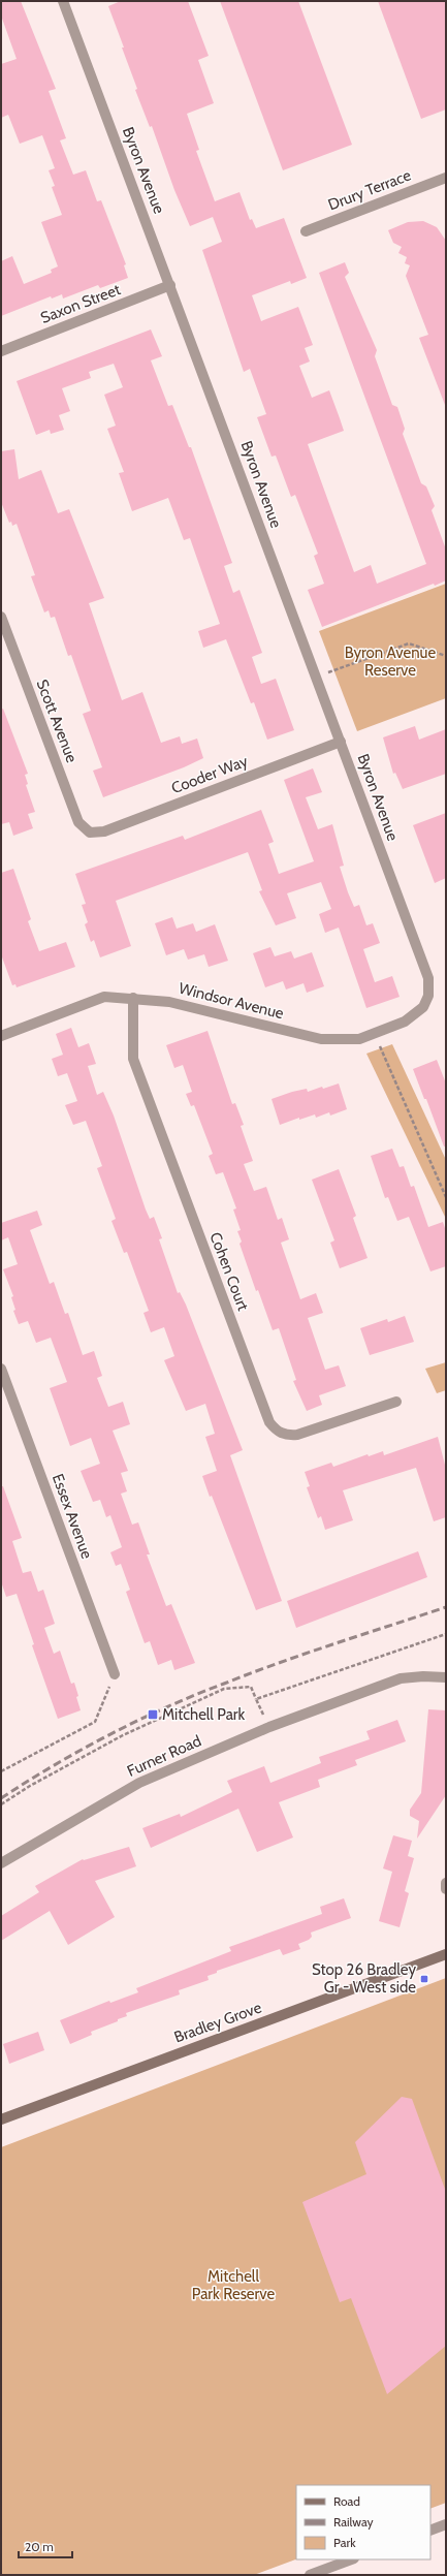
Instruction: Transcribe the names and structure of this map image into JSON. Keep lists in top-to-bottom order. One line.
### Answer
{"streets":{"street":["Byron Avenue","Drury Terrace","Saxon Street","Scott Avenue","Cooder Way","Windsor Avenue","Cohen Court","Essex Avenue","Furner Road","Bradley Grove"]},"crossings":[["Byron Avenue","Saxon Street"],["Byron Avenue","Cooder Way"],["Byron Avenue","Windsor Avenue"],["Scott Avenue","Cooder Way"],["Windsor Avenue","Cohen Court"]],"parks":["Byron Avenue Reserve","Mitchell Park Reserve"],"places":{"transit":["Mitchell Park","Stop 26 Bradley Gr - West side"]},"legend":["Road","Railway","Park"],"scale_bar":"20 m"}
